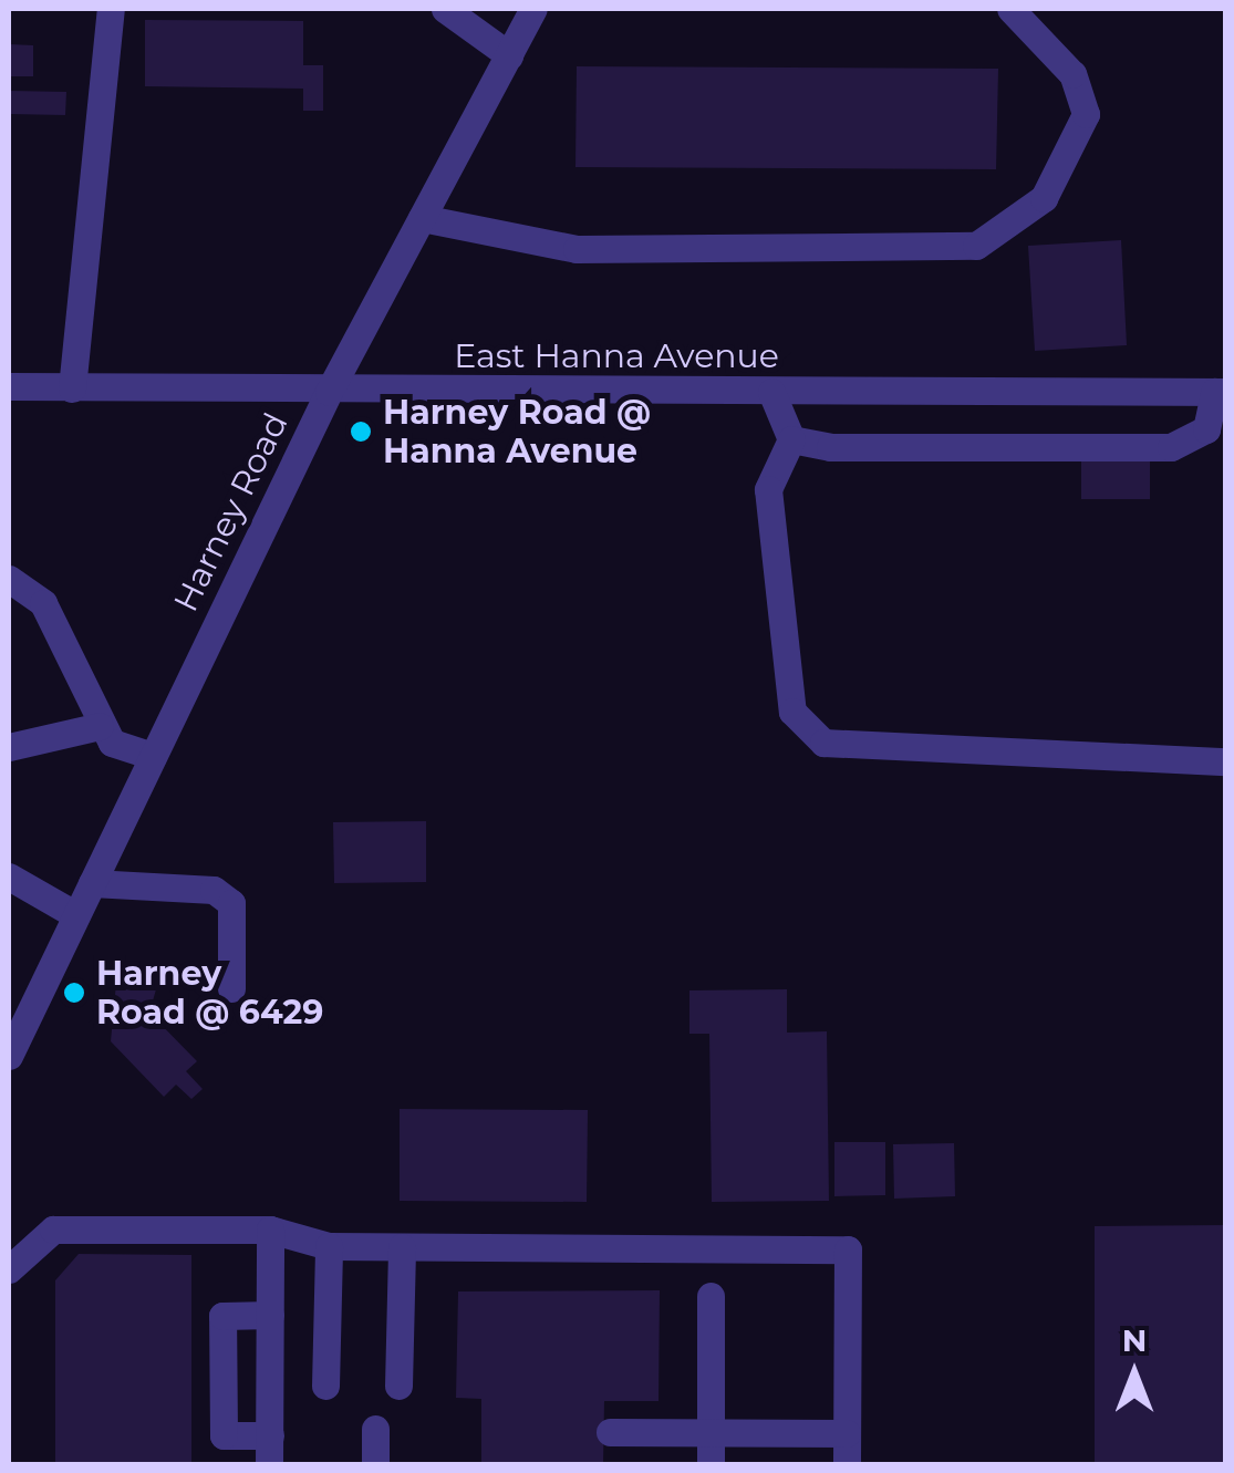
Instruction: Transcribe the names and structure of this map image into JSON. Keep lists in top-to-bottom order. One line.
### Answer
{"streets":{"street":["East Hanna Avenue","Harney Road"]},"crossings":[["East Hanna Avenue","Harney Road"]],"places":["Harney Road @ Hanna Avenue","Harney Road @ 6429"],"north":"top"}
